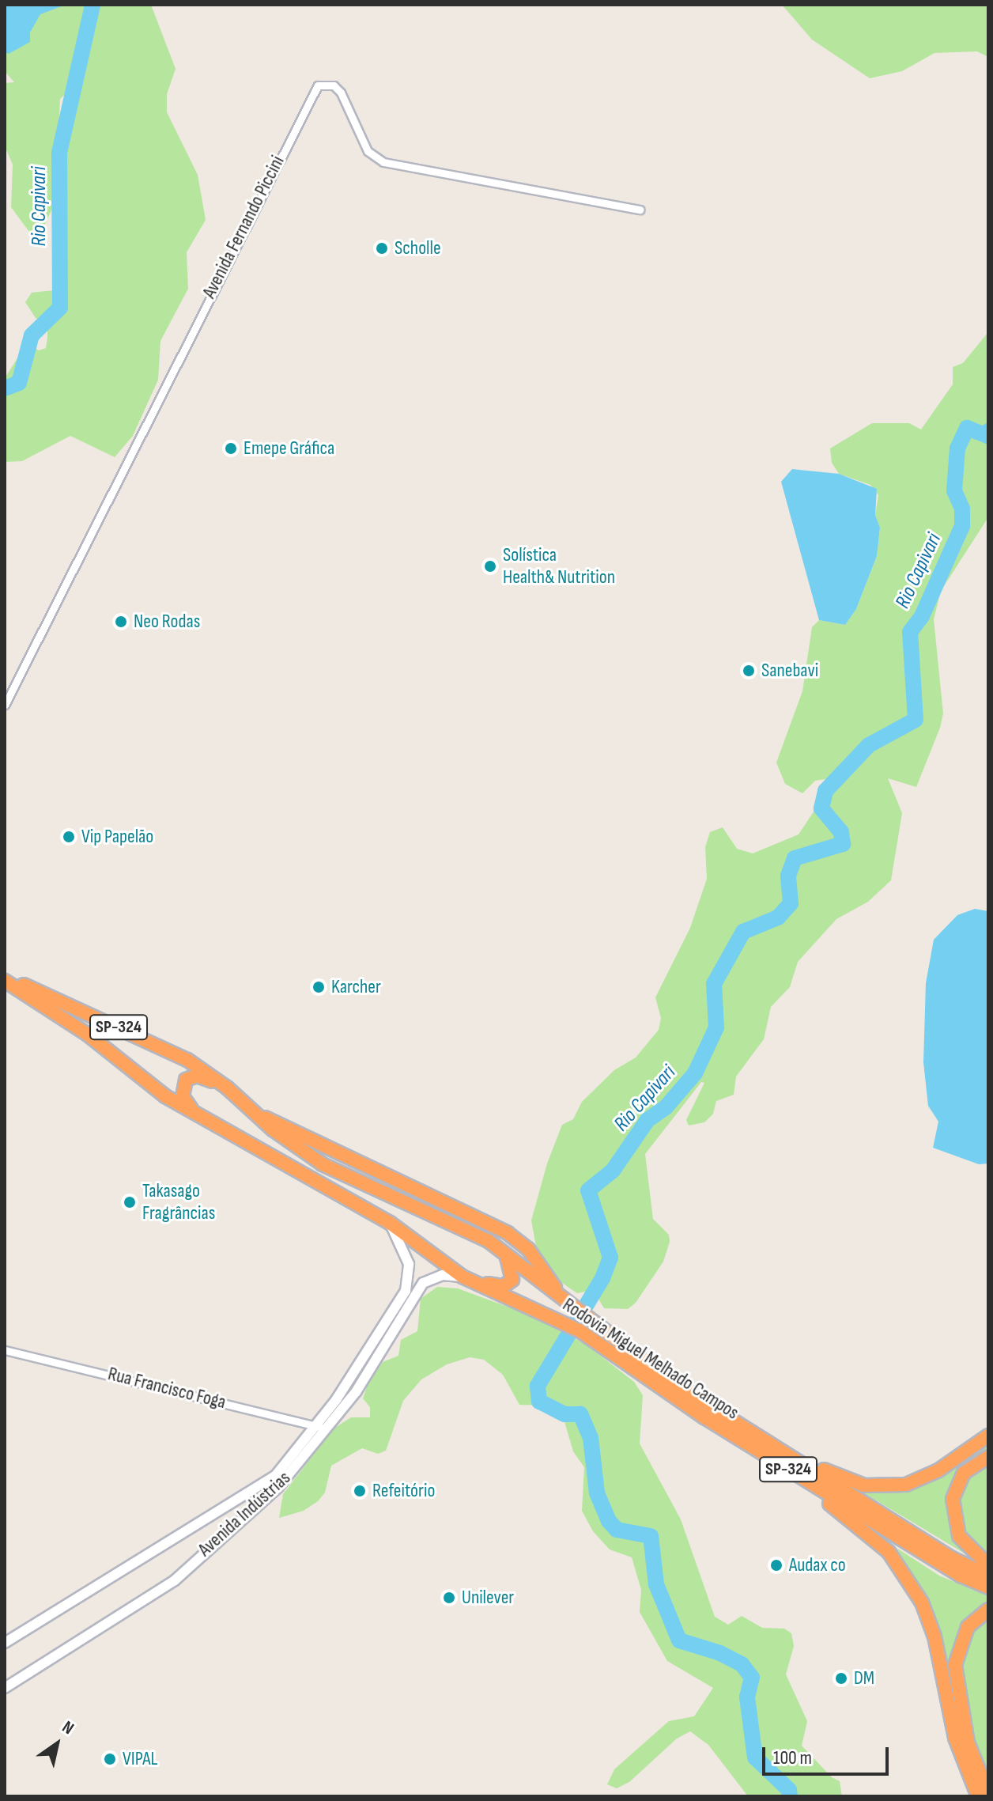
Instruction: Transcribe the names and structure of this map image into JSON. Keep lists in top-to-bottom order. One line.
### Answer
{"streets":{"highway":["SP-324","Rodovia Miguel Melhado Campos"],"street":["Avenida Fernando Piccini","Rua Francisco Foga","Avenida Indústrias"]},"crossings":[["Rodovia Miguel Melhado Campos","Avenida Indústrias"],["Rua Francisco Foga","Avenida Indústrias"]],"water":["Rio Capivari"],"places":["Scholle","Emepe Gráfica","Solística Health& Nutrition","Neo Rodas","Sanebavi","Vip Papelão","Karcher","Takasago Fragrâncias","Refeitório","Audax co","Unilever","DM","VIPAL"],"scale_bar":"100 m","north":"top right"}
